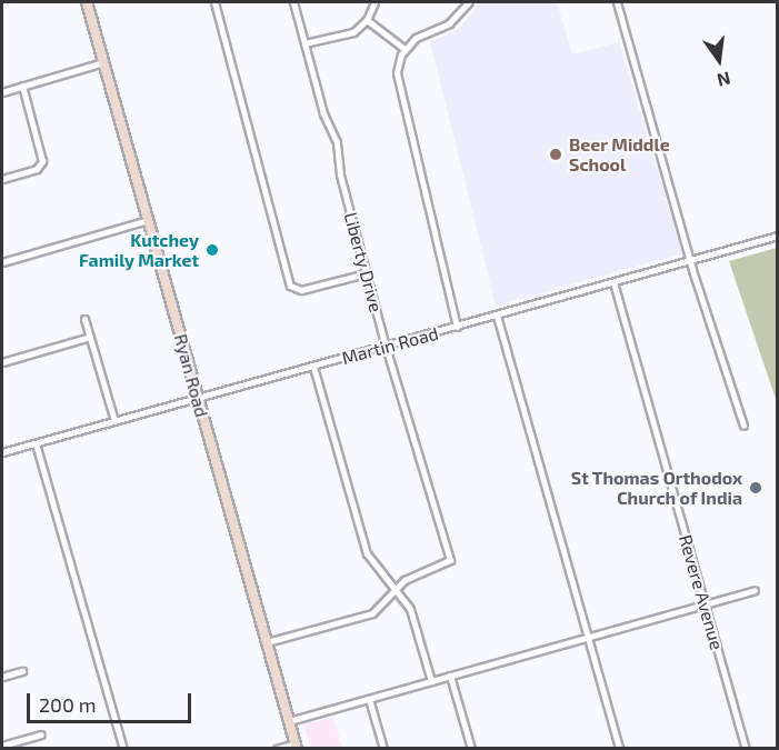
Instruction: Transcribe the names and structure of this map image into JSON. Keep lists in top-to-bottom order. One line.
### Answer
{"streets":{"main road":["Ryan Road"],"street":["Liberty Drive","Martin Road","Revere Avenue"]},"crossings":[["Liberty Drive","Martin Road"],["Martin Road","Ryan Road"],["Martin Road","Revere Avenue"]],"places":["Beer Middle School","Kutchey Family Market","St Thomas Orthodox Church of India"],"scale_bar":"200 m","north":"bottom"}
